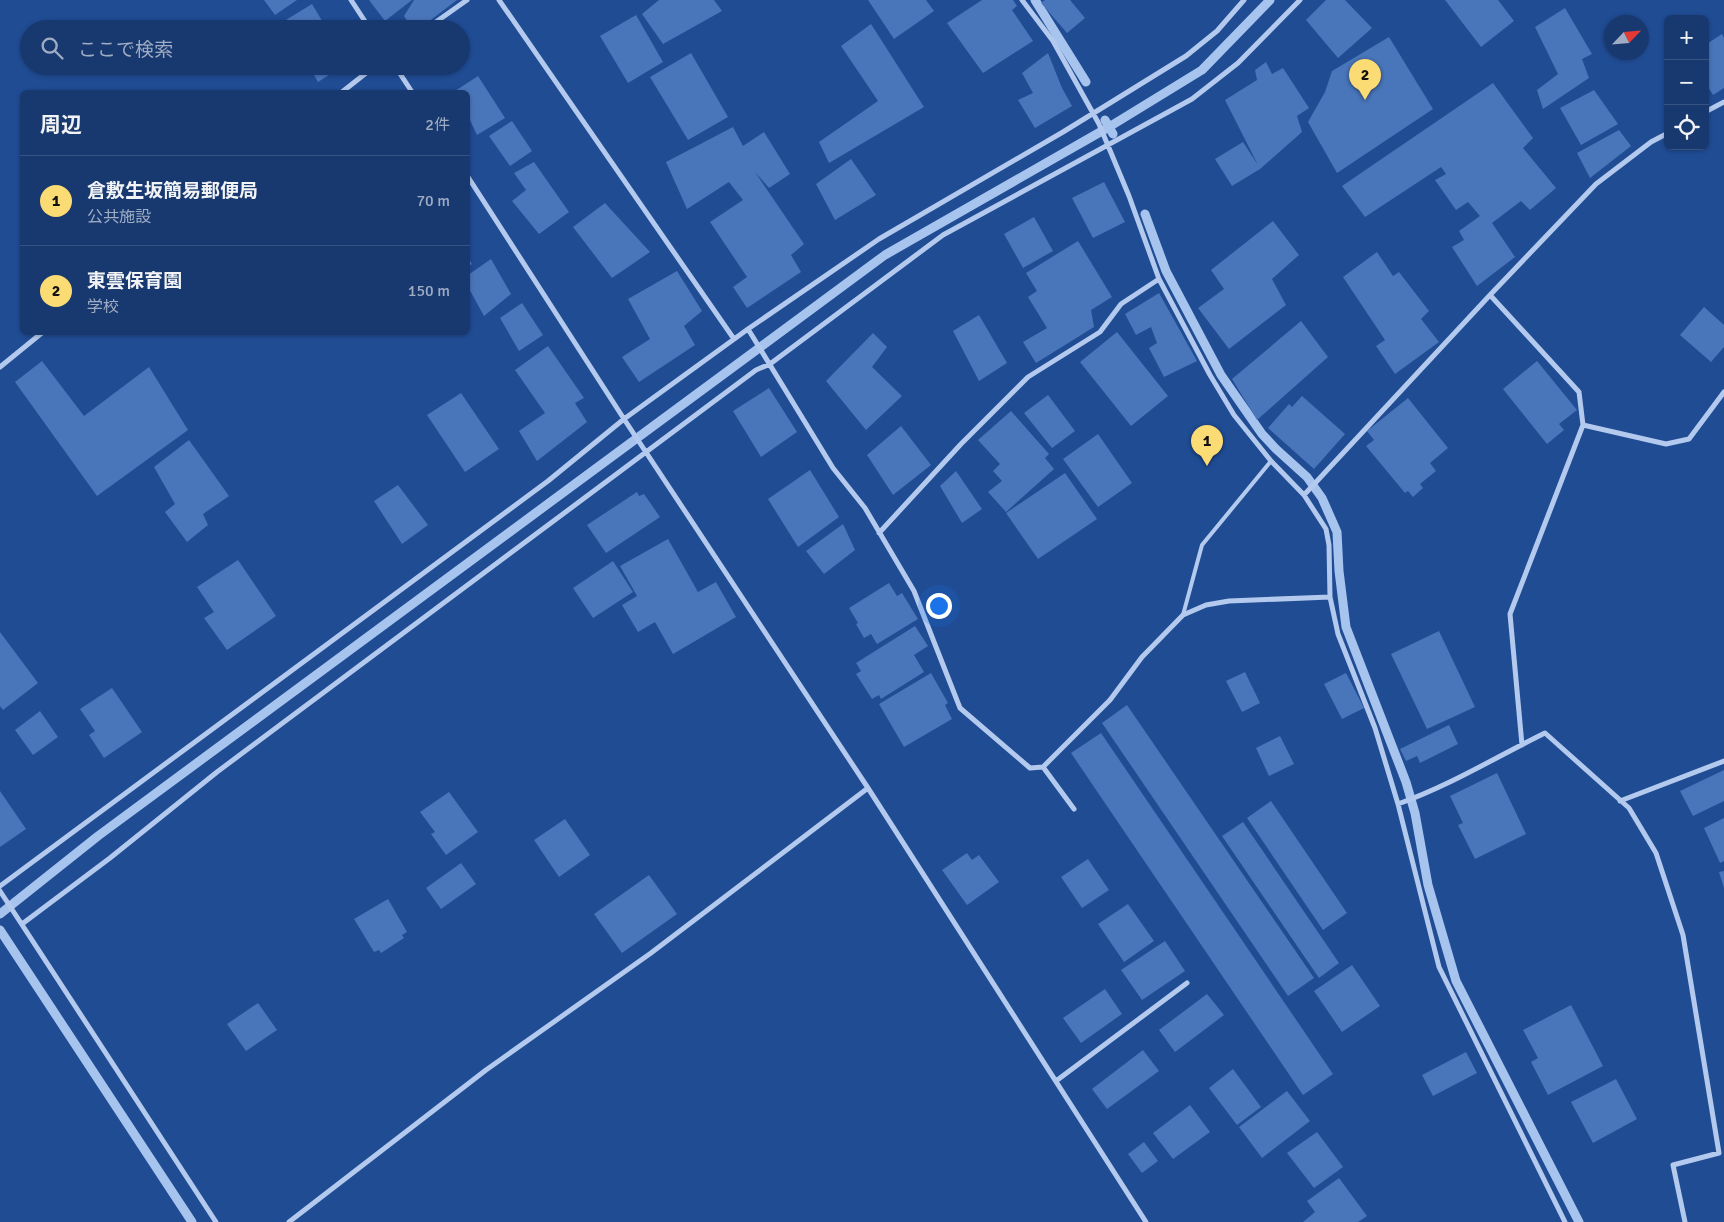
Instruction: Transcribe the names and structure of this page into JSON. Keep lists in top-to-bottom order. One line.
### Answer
{"north":"top right","page":{"map_buttons":["+","−"],"search":"ここで検索","pins":["2","1"],"heading":["周辺","2件"],"list":[{"mark":"1","name":"倉敷生坂簡易郵便局","note":"公共施設","value":"70 m"},{"mark":"2","name":"東雲保育園","note":"学校","value":"150 m"}]}}
